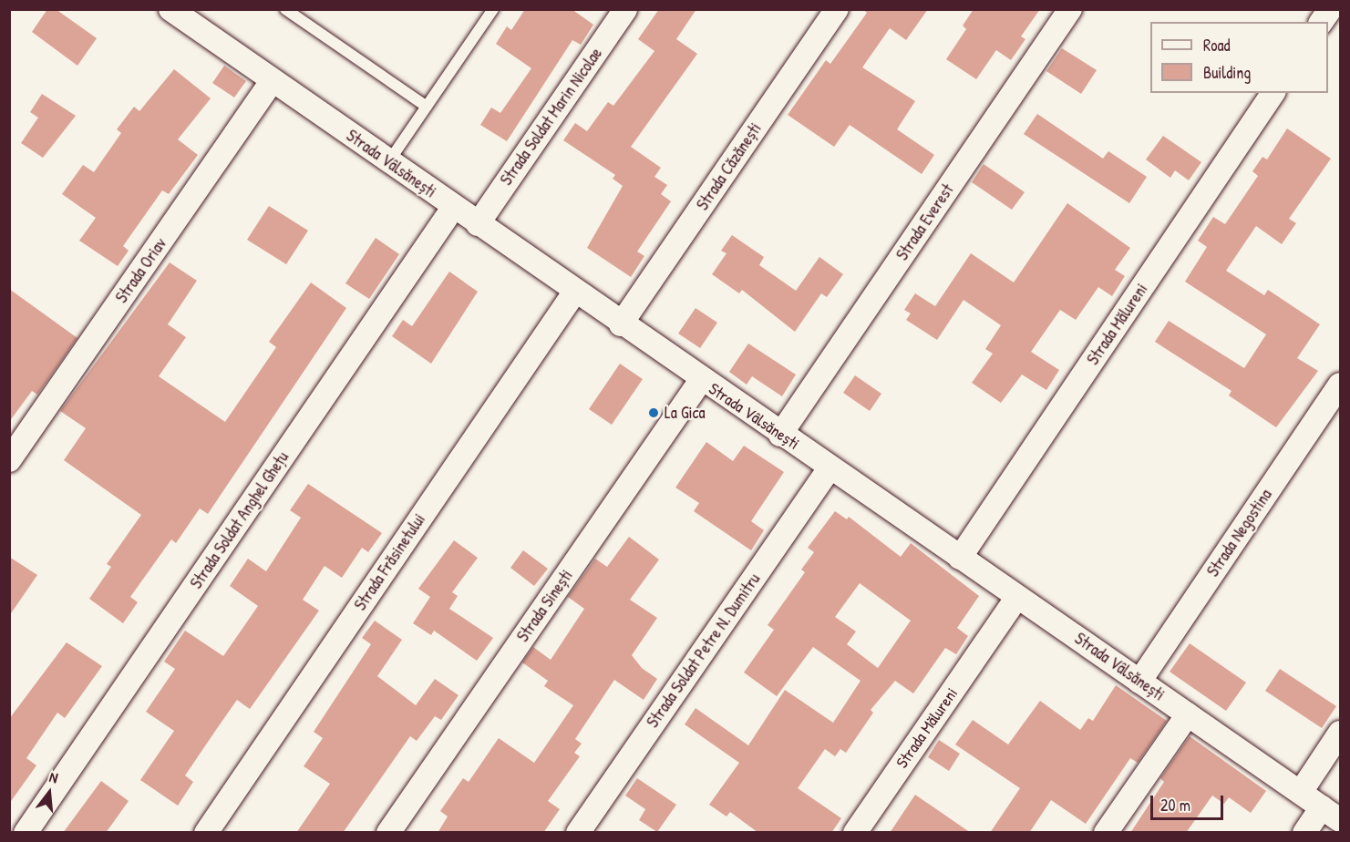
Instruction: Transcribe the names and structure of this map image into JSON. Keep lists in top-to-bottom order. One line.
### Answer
{"streets":{"street":["Strada Soldat Marin Nicolae","Strada Vâlsănești","Strada Căzănești","Strada Everest","Strada Oriav","Strada Mălureni","Strada Soldat Anghel Ghețu","Strada Negostina","Strada Frăsinetului","Strada Sinești","Strada Soldat Petre N. Dumitru"]},"crossings":[["Strada Soldat Marin Nicolae","Strada Vâlsănești"],["Strada Vâlsănești","Strada Căzănești"],["Strada Vâlsănești","Strada Everest"],["Strada Vâlsănești","Strada Oriav"],["Strada Vâlsănești","Strada Mălureni"],["Strada Vâlsănești","Strada Soldat Anghel Ghețu"],["Strada Vâlsănești","Strada Negostina"],["Strada Vâlsănești","Strada Frăsinetului"],["Strada Vâlsănești","Strada Sinești"],["Strada Vâlsănești","Strada Soldat Petre N. Dumitru"]],"places":["La Gica"],"legend":["Road","Building"],"scale_bar":"20 m","north":"top"}
